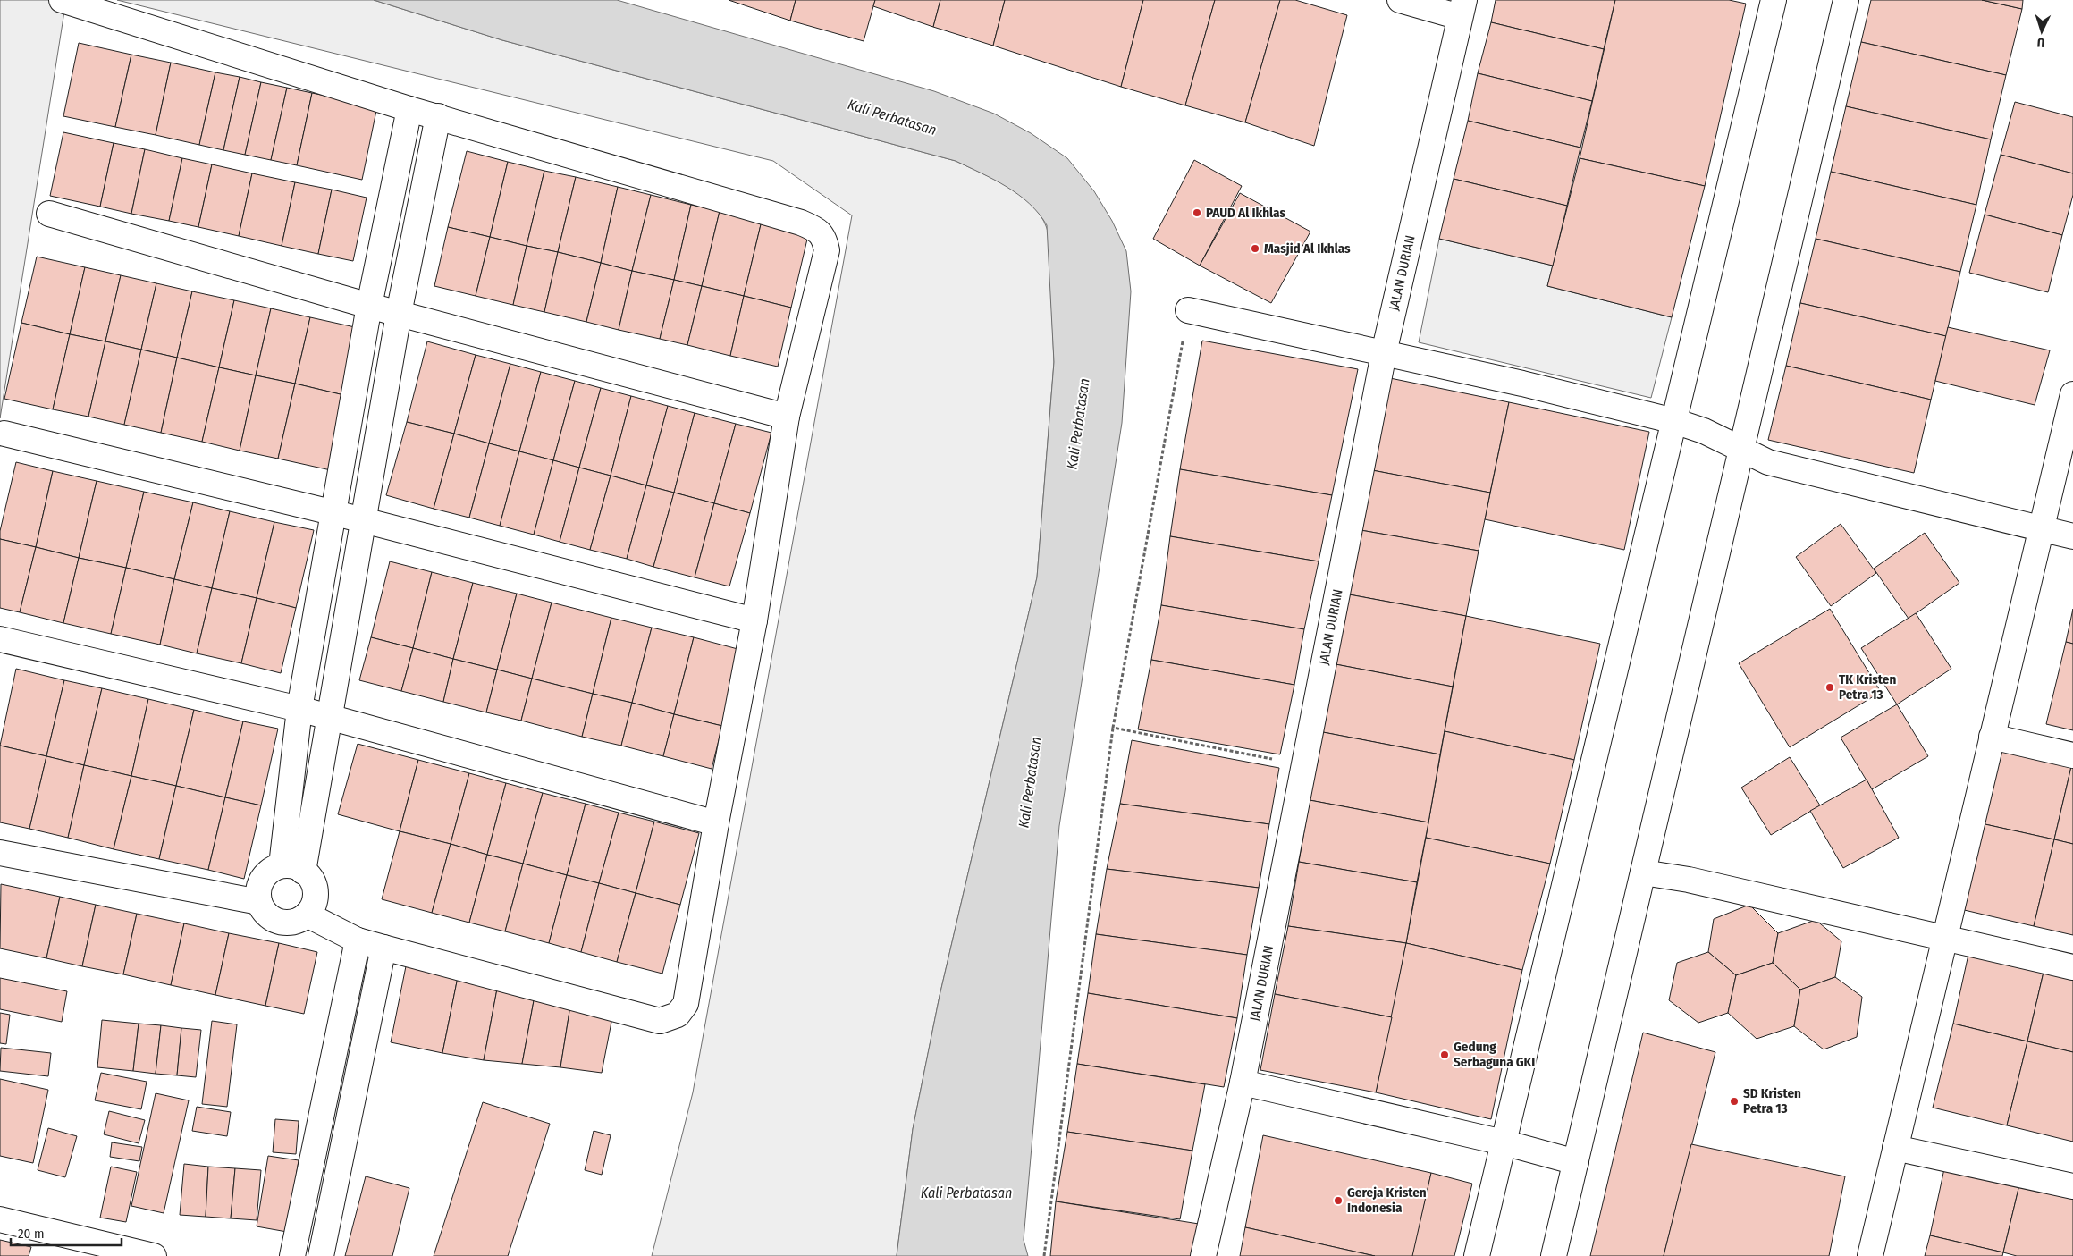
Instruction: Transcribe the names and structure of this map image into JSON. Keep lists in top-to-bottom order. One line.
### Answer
{"streets":{"street":["JALAN DURIAN"]},"water":["Kali Perbatasan"],"places":["PAUD Al Ikhlas","Masjid Al Ikhlas","TK Kristen Petra 13","Gedung Serbaguna GKI","SD Kristen Petra 13","Gereja Kristen Indonesia"],"scale_bar":"20 m","north":"bottom"}
